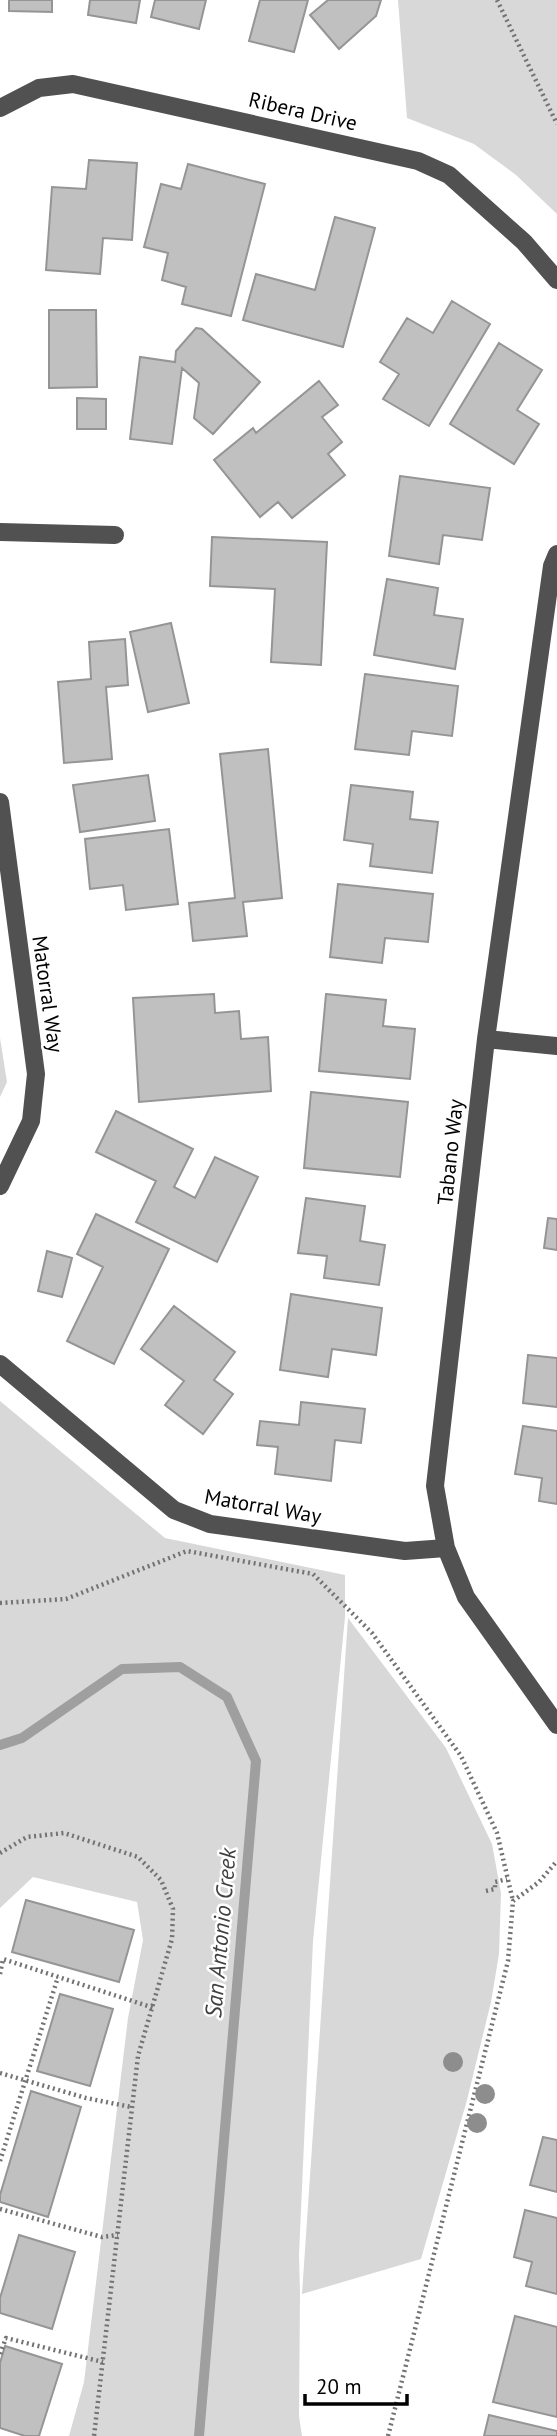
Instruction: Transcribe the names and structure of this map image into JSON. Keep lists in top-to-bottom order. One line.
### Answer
{"streets":{"street":["Ribera Drive","Matorral Way","Tabano Way"]},"crossings":[["Matorral Way","Tabano Way"]],"water":["San Antonio Creek"],"scale_bar":"20 m"}
